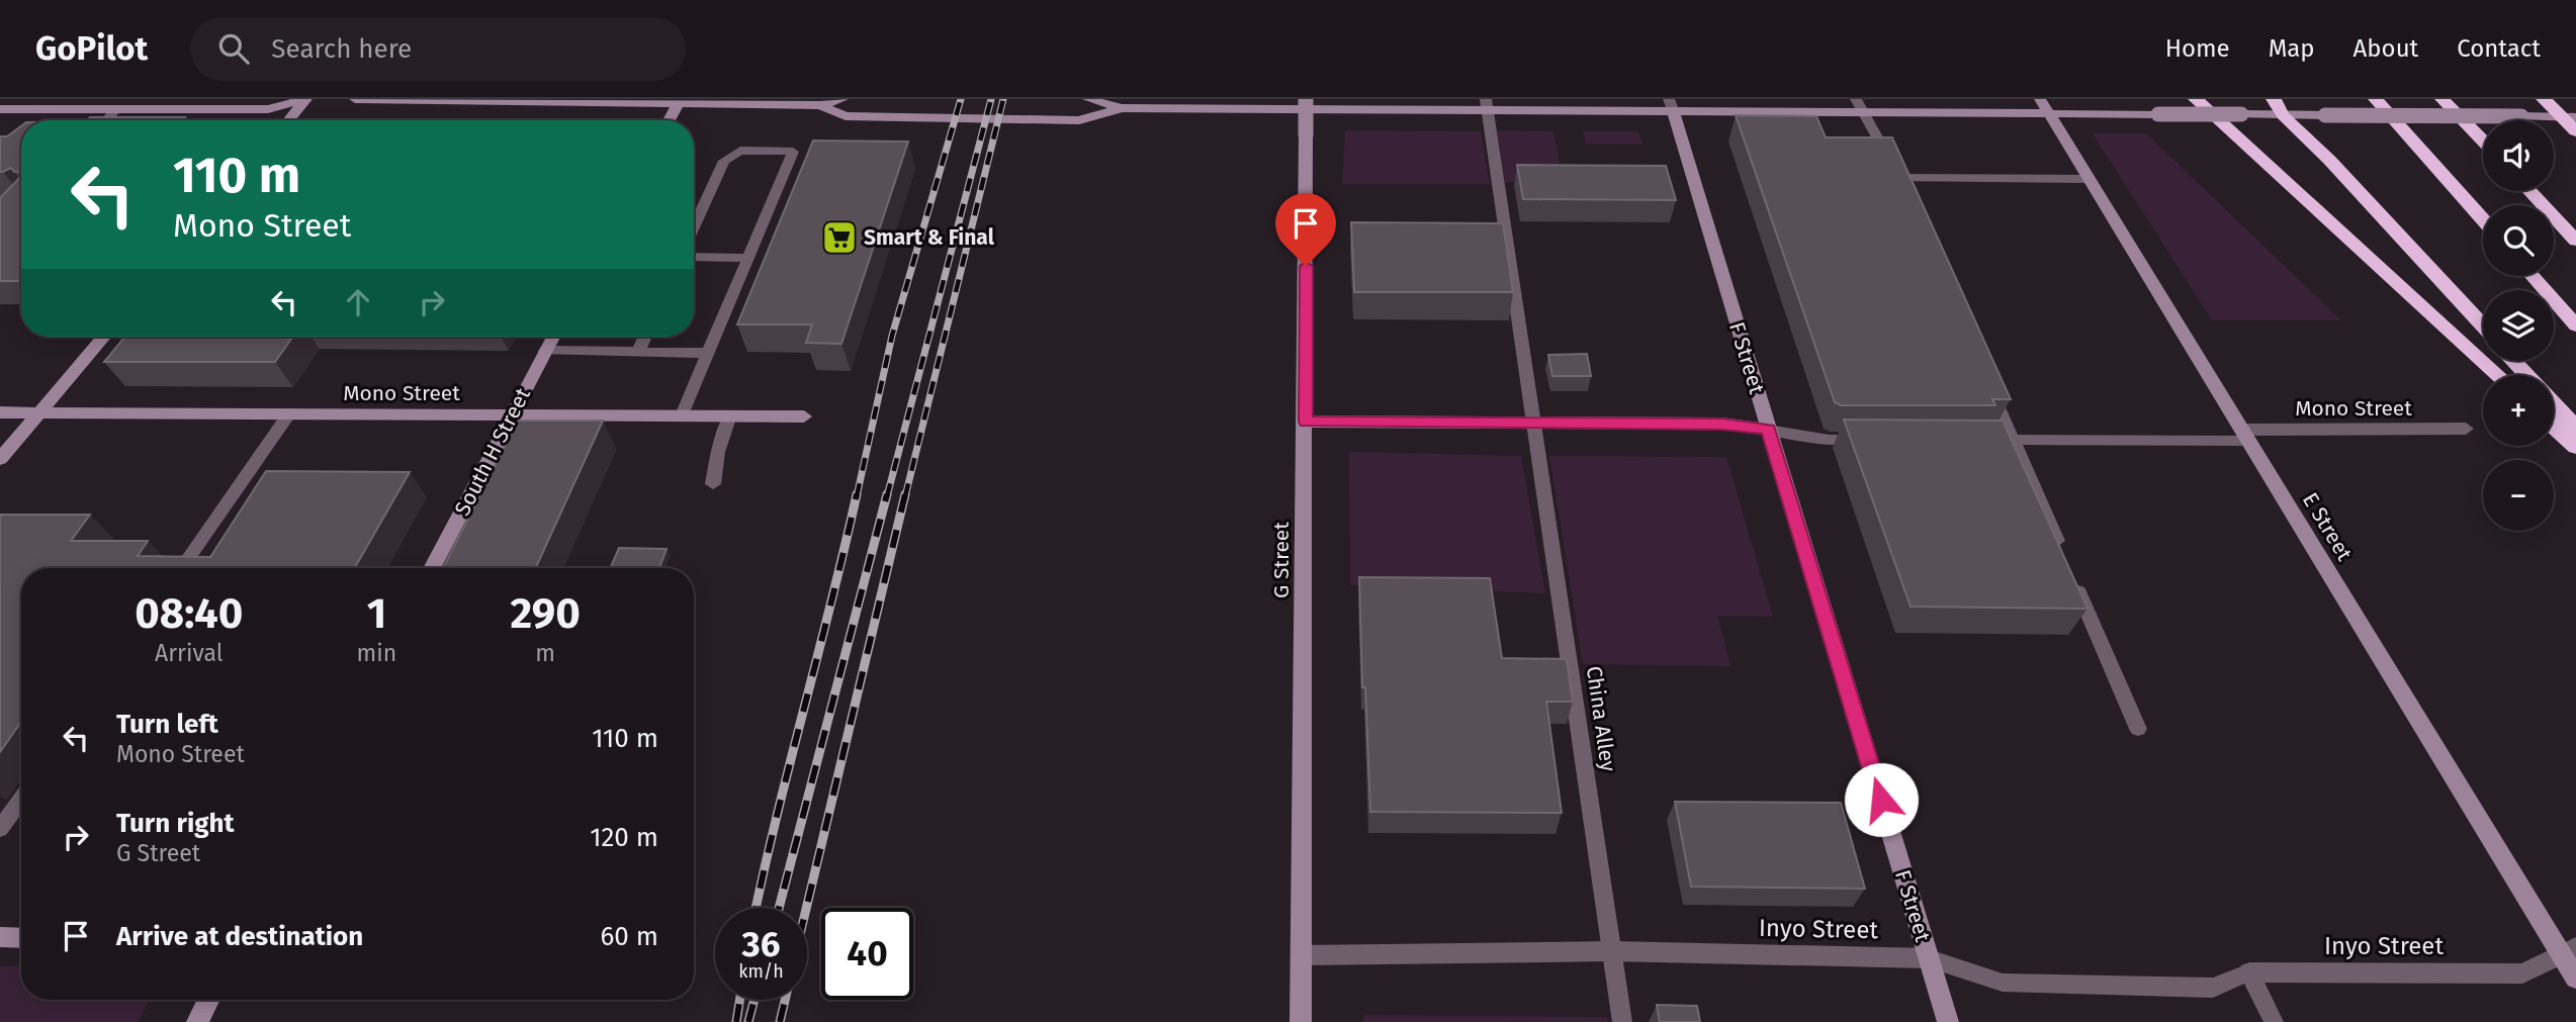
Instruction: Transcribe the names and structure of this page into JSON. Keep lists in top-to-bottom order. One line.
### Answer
{"streets":{"street":["F Street","Mono Street","South H Street","E Street","G Street","Inyo Street"],"lane":["China Alley"]},"crossings":[["F Street","Inyo Street"],["Mono Street","South H Street"],["Mono Street","E Street"],["E Street","Inyo Street"],["G Street","Inyo Street"],["China Alley","Inyo Street"]],"places":{"supermarket":["Smart & Final"]},"page":{"header":"GoPilot","search":"Search here","nav":["Home","Map","About","Contact"],"map_buttons":["+","−"],"turn":["110 m","Mono Street"],"eta":["08:40","Arrival","1","min","290","m"],"list":[{"name":"Turn left","note":"Mono Street","value":"110 m"},{"name":"Turn right","note":"G Street","value":"120 m"},{"name":"Arrive at destination","value":"60 m"}],"speed":"36 km/h","limit":"40"}}
